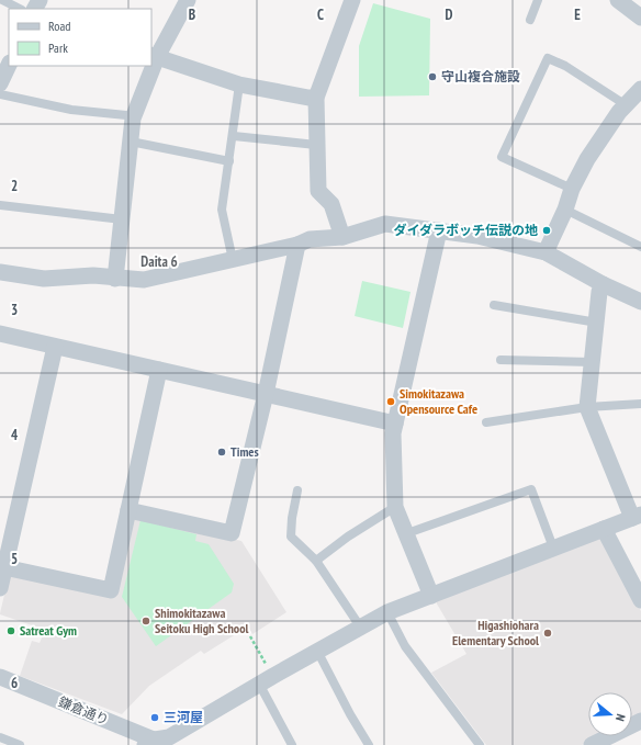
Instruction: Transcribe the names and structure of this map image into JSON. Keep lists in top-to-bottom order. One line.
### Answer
{"streets":{"street":["鎌倉通り"]},"districts":["Daita 6"],"places":["守山複合施設","ダイダラボッチ伝説の地","Simokitazawa Opensource Cafe","Times","Shimokitazawa Seitoku High School","Satreat Gym","Higashiohara Elementary School","三河屋"],"legend":["Road","Park"],"north":"right","grid":{"columns":["B","C","D","E"],"rows":["2","3","4","5","6"]}}
